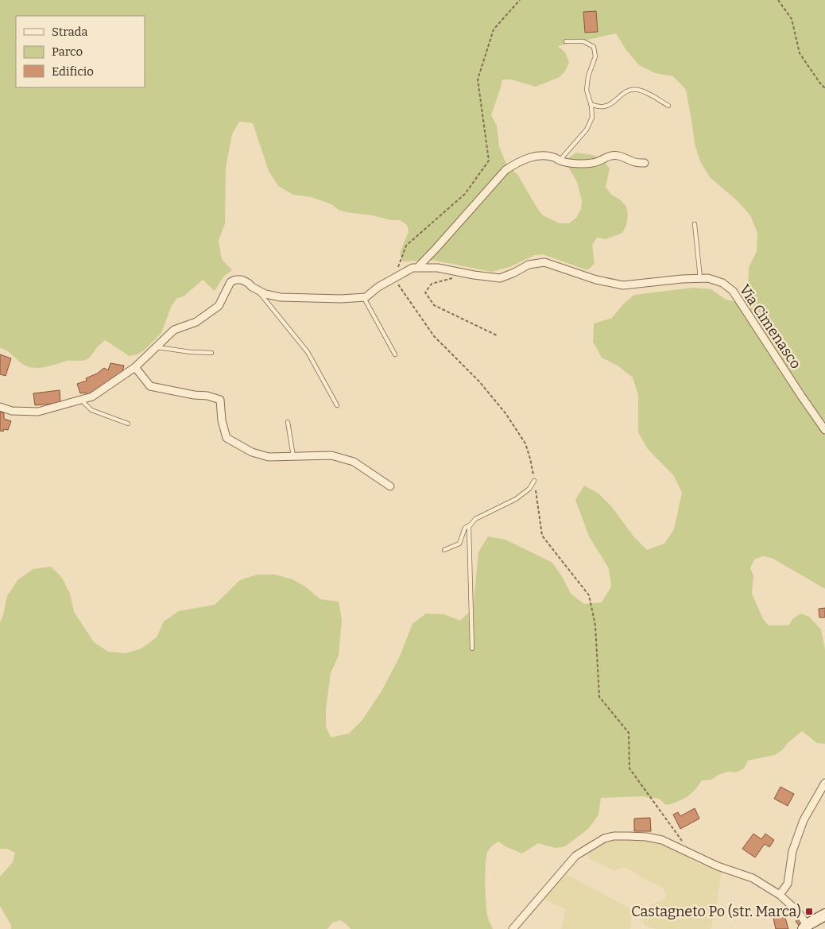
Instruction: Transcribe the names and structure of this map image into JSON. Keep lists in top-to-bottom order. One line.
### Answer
{"streets":{"street":["Via Cimenasco"]},"places":{"transit":["Castagneto Po (str. Marca)"]},"legend":["Strada","Parco","Edificio"]}
